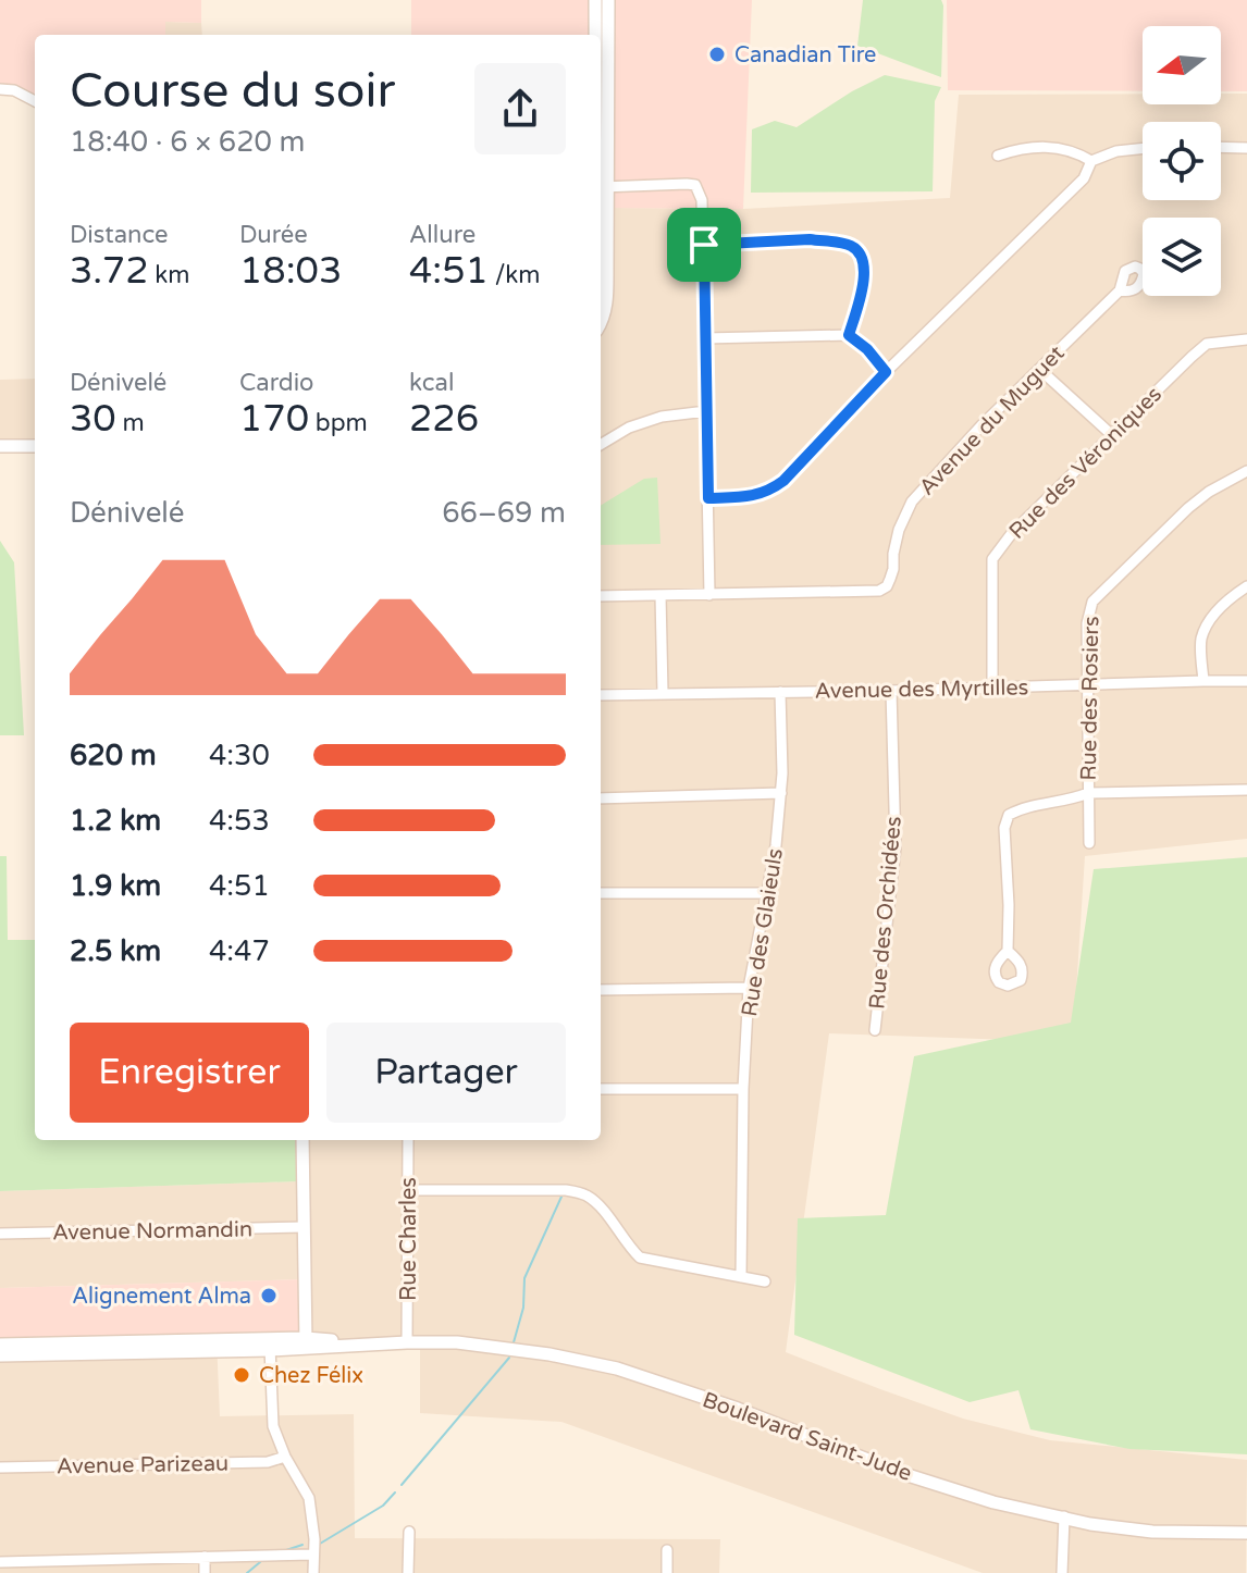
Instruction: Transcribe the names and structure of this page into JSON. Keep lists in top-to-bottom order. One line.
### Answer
{"streets":{"street":["Avenue du Muguet","Rue des Véroniques","Avenue des Myrtilles","Rue des Rosiers","Rue des Orchidées","Rue des Glaieuls","Avenue Normandin","Rue Charles","Boulevard Saint-Jude","Avenue Parizeau"]},"crossings":[["Rue des Véroniques","Avenue des Myrtilles"],["Avenue des Myrtilles","Rue des Rosiers"],["Avenue des Myrtilles","Rue des Orchidées"],["Avenue des Myrtilles","Rue des Glaieuls"],["Rue Charles","Boulevard Saint-Jude"]],"places":["Canadian Tire","Alignement Alma","Chez Félix"],"north":"left","page":{"heading":["Course du soir","18:40 · 6 × 620 m"],"stats":[["Distance","3.72 km"],["Durée","18:03"],["Allure","4:51 /km"],["Dénivelé","30 m"],["Cardio","170 bpm"],["kcal","226"]],"chart":["Dénivelé","66–69 m"],"list":[{"name":"620 m","note":"4:30"},{"name":"1.2 km","note":"4:53"},{"name":"1.9 km","note":"4:51"},{"name":"2.5 km","note":"4:47"}],"buttons":["Enregistrer","Partager"]}}
